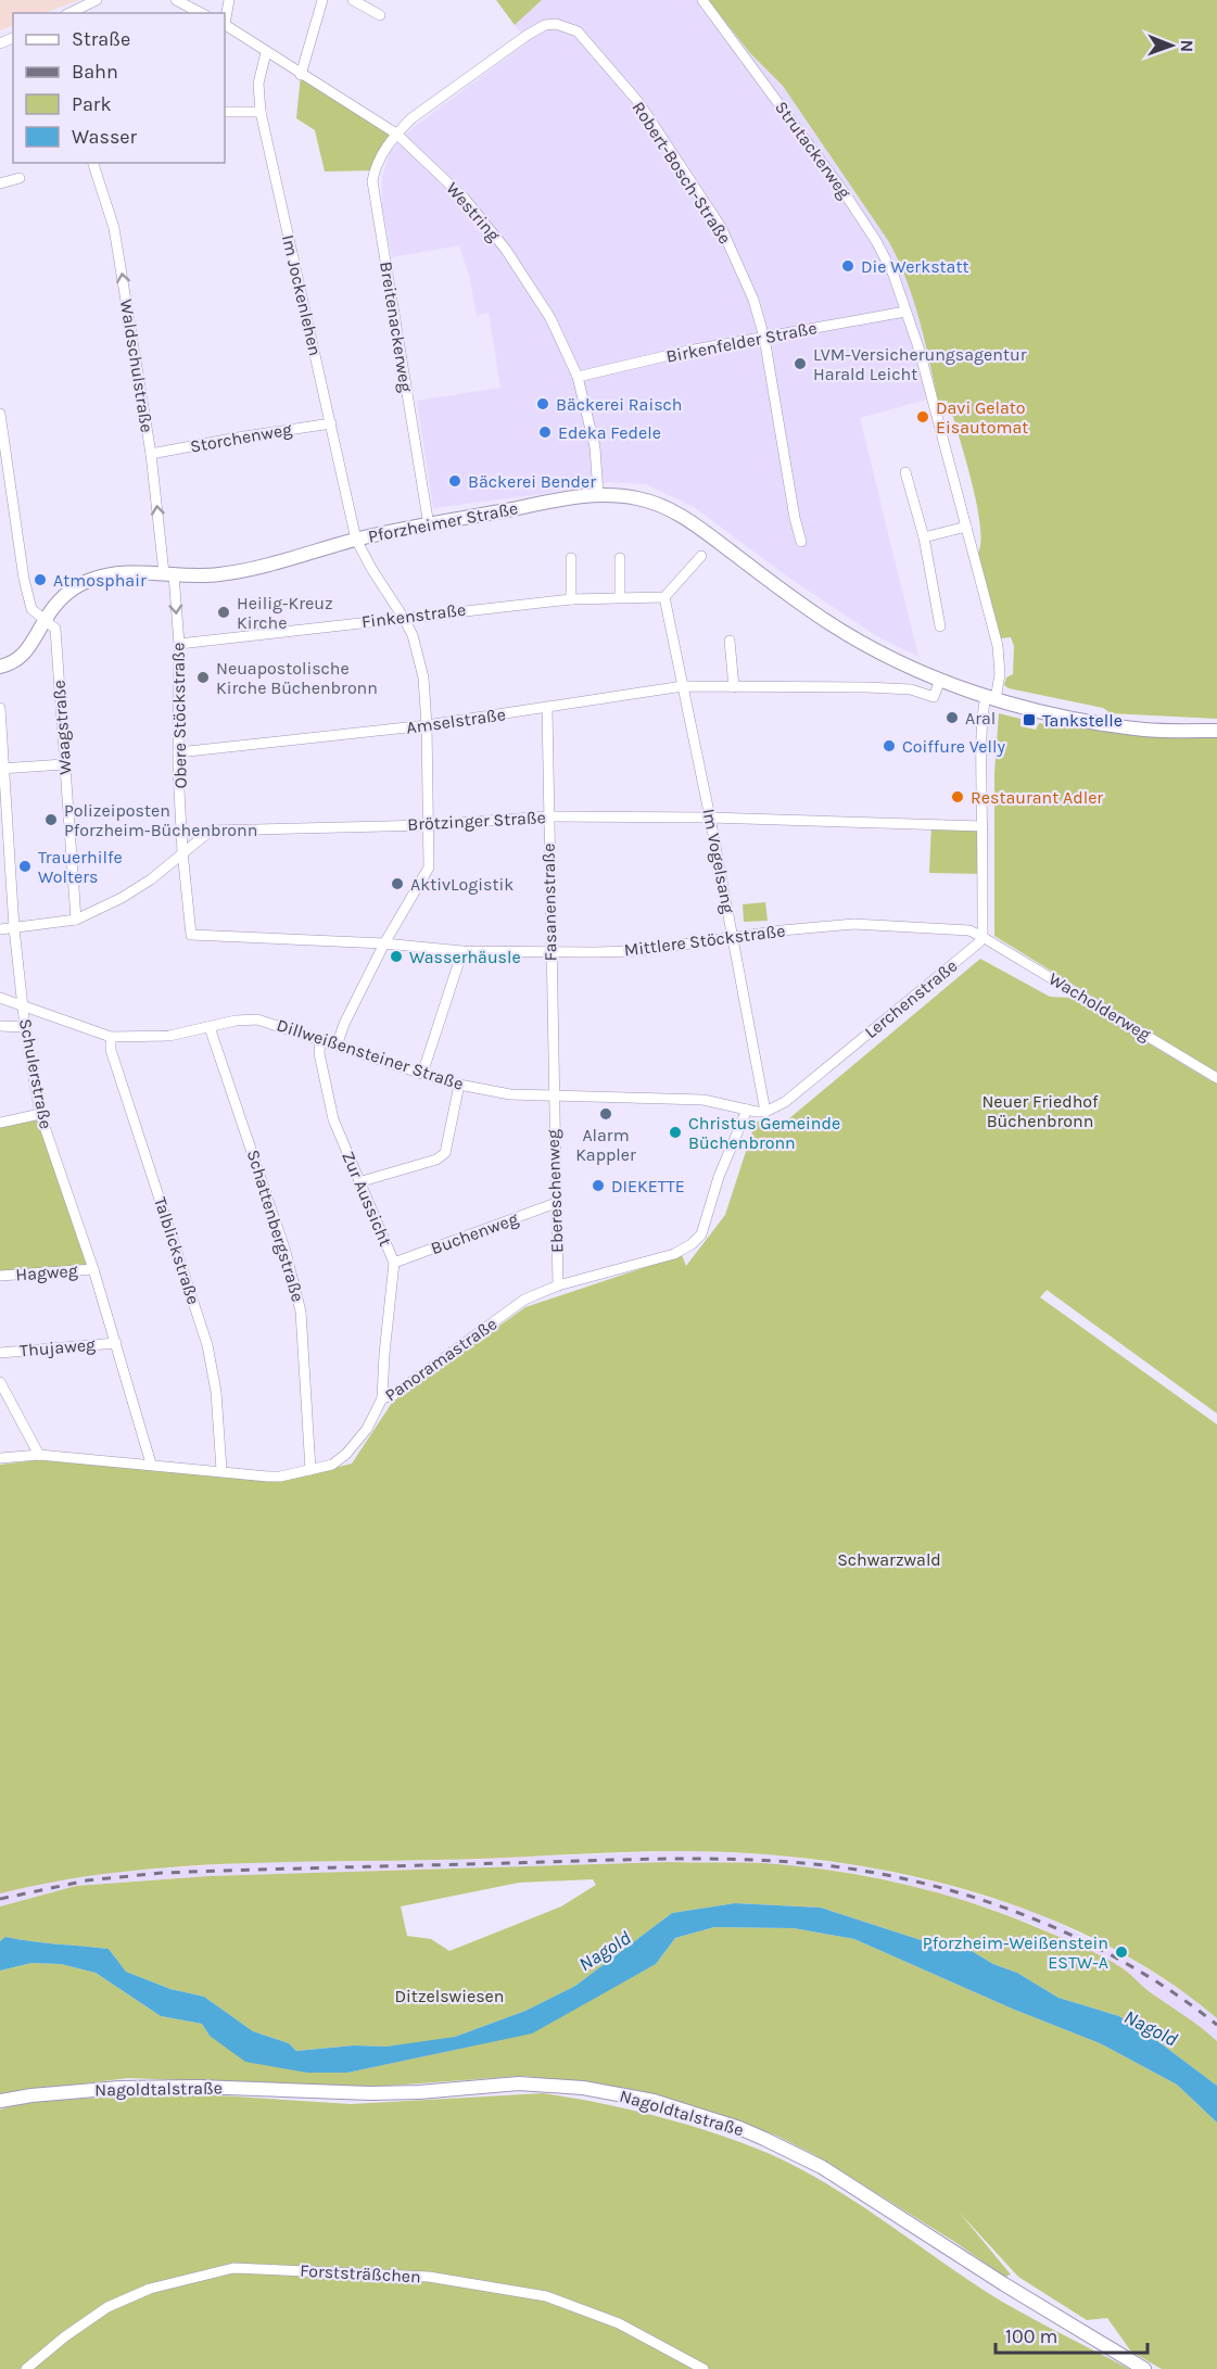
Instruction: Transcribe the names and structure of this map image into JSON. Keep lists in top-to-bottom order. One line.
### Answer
{"streets":{"main road":["Pforzheimer Straße","Nagoldtalstraße"],"street":["Strutackerweg","Robert-Bosch-Straße","Westring","Im Jockenlehen","Breitenackerweg","Birkenfelder Straße","Waldschulstraße","Storchenweg","Finkenstraße","Obere Stöckstraße","Amselstraße","Waagstraße","Brötzinger Straße","Im Vogelsang","Fasanenstraße","Mittlere Stöckstraße","Lerchenstraße","Wacholderweg","Dillweißensteiner Straße","Schulerstraße","Ebereschenweg","Zur Aussicht","Schattenbergstraße","Buchenweg","Talblickstraße","Hagweg","Thujaweg","Panoramastraße","Forststräßchen"]},"crossings":[["Strutackerweg","Birkenfelder Straße"],["Strutackerweg","Pforzheimer Straße"],["Robert-Bosch-Straße","Westring"],["Robert-Bosch-Straße","Breitenackerweg"],["Robert-Bosch-Straße","Birkenfelder Straße"],["Westring","Im Jockenlehen"],["Westring","Breitenackerweg"],["Westring","Birkenfelder Straße"],["Westring","Pforzheimer Straße"],["Im Jockenlehen","Storchenweg"],["Im Jockenlehen","Pforzheimer Straße"],["Im Jockenlehen","Finkenstraße"],["Im Jockenlehen","Amselstraße"],["Im Jockenlehen","Brötzinger Straße"],["Im Jockenlehen","Mittlere Stöckstraße"],["Im Jockenlehen","Dillweißensteiner Straße"],["Breitenackerweg","Pforzheimer Straße"],["Waldschulstraße","Storchenweg"],["Waldschulstraße","Pforzheimer Straße"],["Waldschulstraße","Obere Stöckstraße"],["Pforzheimer Straße","Obere Stöckstraße"],["Pforzheimer Straße","Amselstraße"],["Pforzheimer Straße","Waagstraße"],["Finkenstraße","Obere Stöckstraße"],["Obere Stöckstraße","Amselstraße"],["Obere Stöckstraße","Brötzinger Straße"],["Obere Stöckstraße","Mittlere Stöckstraße"],["Amselstraße","Im Vogelsang"],["Amselstraße","Fasanenstraße"],["Waagstraße","Brötzinger Straße"],["Brötzinger Straße","Im Vogelsang"],["Brötzinger Straße","Fasanenstraße"],["Brötzinger Straße","Schulerstraße"],["Im Vogelsang","Mittlere Stöckstraße"],["Im Vogelsang","Lerchenstraße"],["Fasanenstraße","Mittlere Stöckstraße"],["Fasanenstraße","Dillweißensteiner Straße"],["Fasanenstraße","Ebereschenweg"],["Mittlere Stöckstraße","Lerchenstraße"],["Mittlere Stöckstraße","Wacholderweg"],["Lerchenstraße","Wacholderweg"],["Dillweißensteiner Straße","Schulerstraße"],["Dillweißensteiner Straße","Ebereschenweg"],["Dillweißensteiner Straße","Zur Aussicht"],["Dillweißensteiner Straße","Schattenbergstraße"],["Dillweißensteiner Straße","Talblickstraße"],["Dillweißensteiner Straße","Panoramastraße"],["Schulerstraße","Hagweg"],["Schulerstraße","Thujaweg"],["Schulerstraße","Panoramastraße"],["Ebereschenweg","Buchenweg"],["Ebereschenweg","Panoramastraße"],["Zur Aussicht","Buchenweg"],["Zur Aussicht","Panoramastraße"],["Schattenbergstraße","Panoramastraße"],["Talblickstraße","Panoramastraße"]],"one_way":["Waldschulstraße"],"water":["Nagold"],"parks":["Neuer Friedhof Büchenbronn","Schwarzwald","Ditzelswiesen"],"places":{"other":["Die Werkstatt","LVM-Versicherungsagentur Harald Leicht","Bäckerei Raisch","Davi Gelato Eisautomat","Edeka Fedele","Bäckerei Bender","Atmosphair","Heilig-Kreuz Kirche","Neuapostolische Kirche Büchenbronn","Aral","Coiffure Velly","Restaurant Adler","Polizeiposten Pforzheim-Büchenbronn","Trauerhilfe Wolters","AktivLogistik","Wasserhäusle","Alarm Kappler","Christus Gemeinde Büchenbronn","DIEKETTE","Pforzheim-Weißenstein ESTW-A"],"transit":["Tankstelle"]},"legend":["Straße","Bahn","Park","Wasser"],"scale_bar":"100 m","north":"right"}
